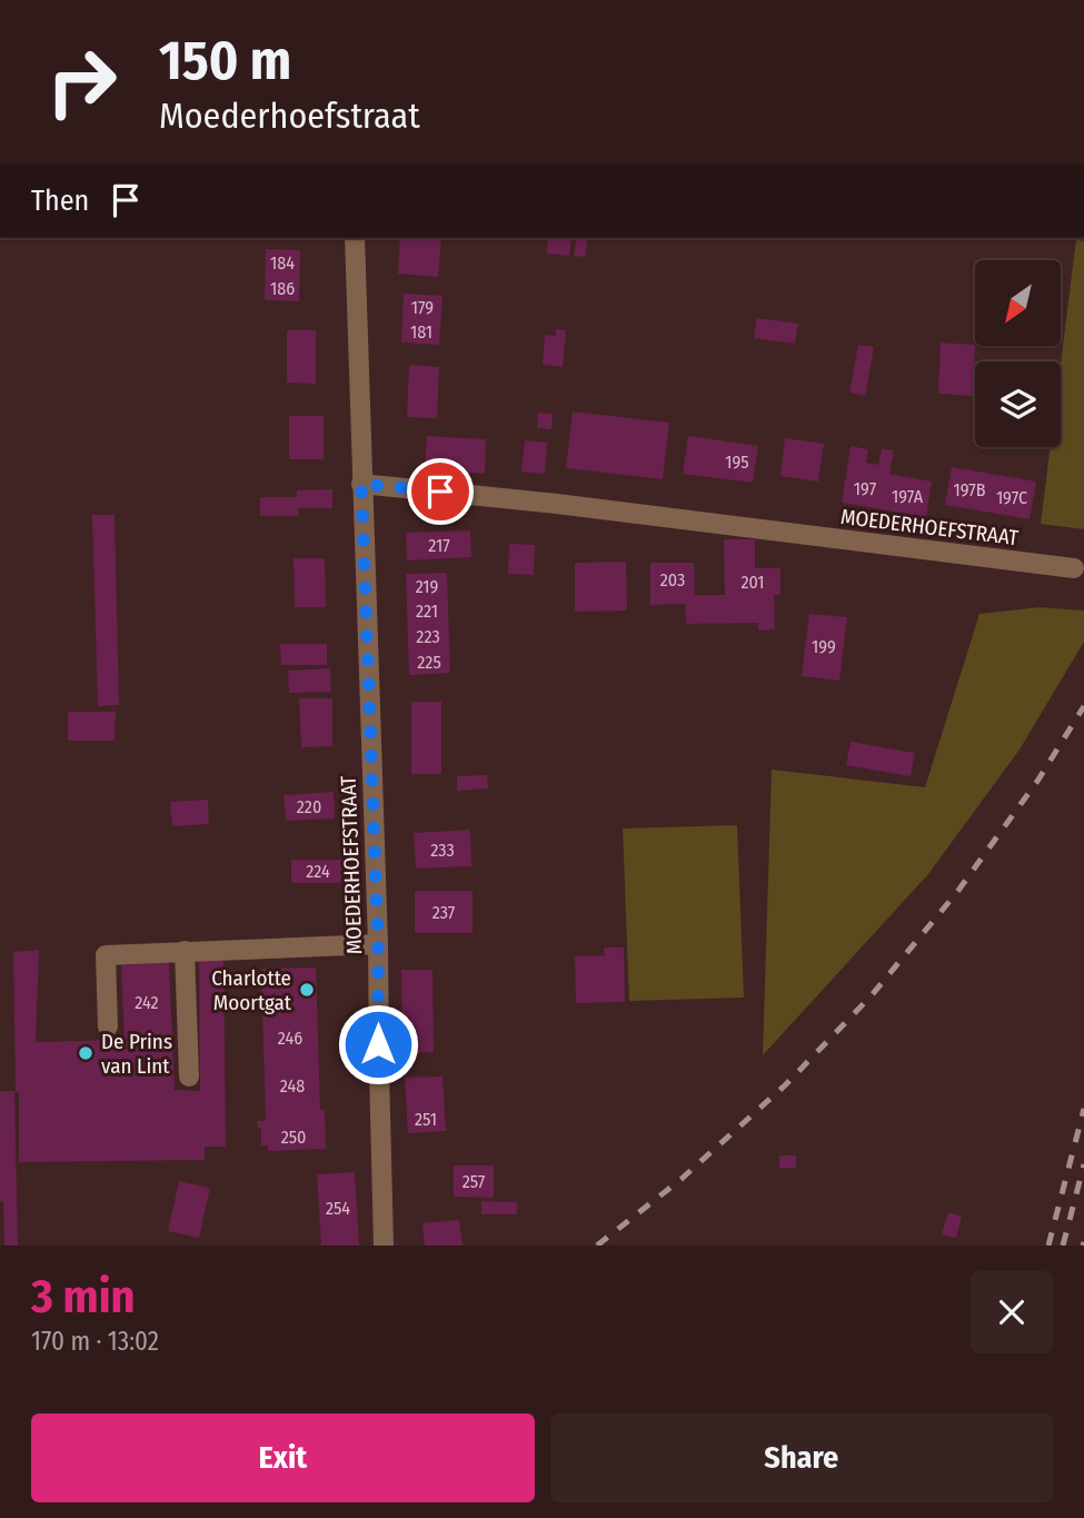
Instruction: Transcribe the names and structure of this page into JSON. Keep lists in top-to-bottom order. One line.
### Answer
{"streets":{"street":["MOEDERHOEFSTRAAT"]},"places":["Charlotte Moortgat","De Prins van Lint"],"house_numbers":["184","186","179","181","195","197","197B","197A","197C","217","203","201","219","221","223","199","225","220","233","224","237","242","246","248","251","250","257","254"],"north":"bottom left","page":{"turn":["150 m","Moederhoefstraat"],"then":"Then","heading":["3 min","170 m · 13:02"],"buttons":["Exit","Share"]}}
